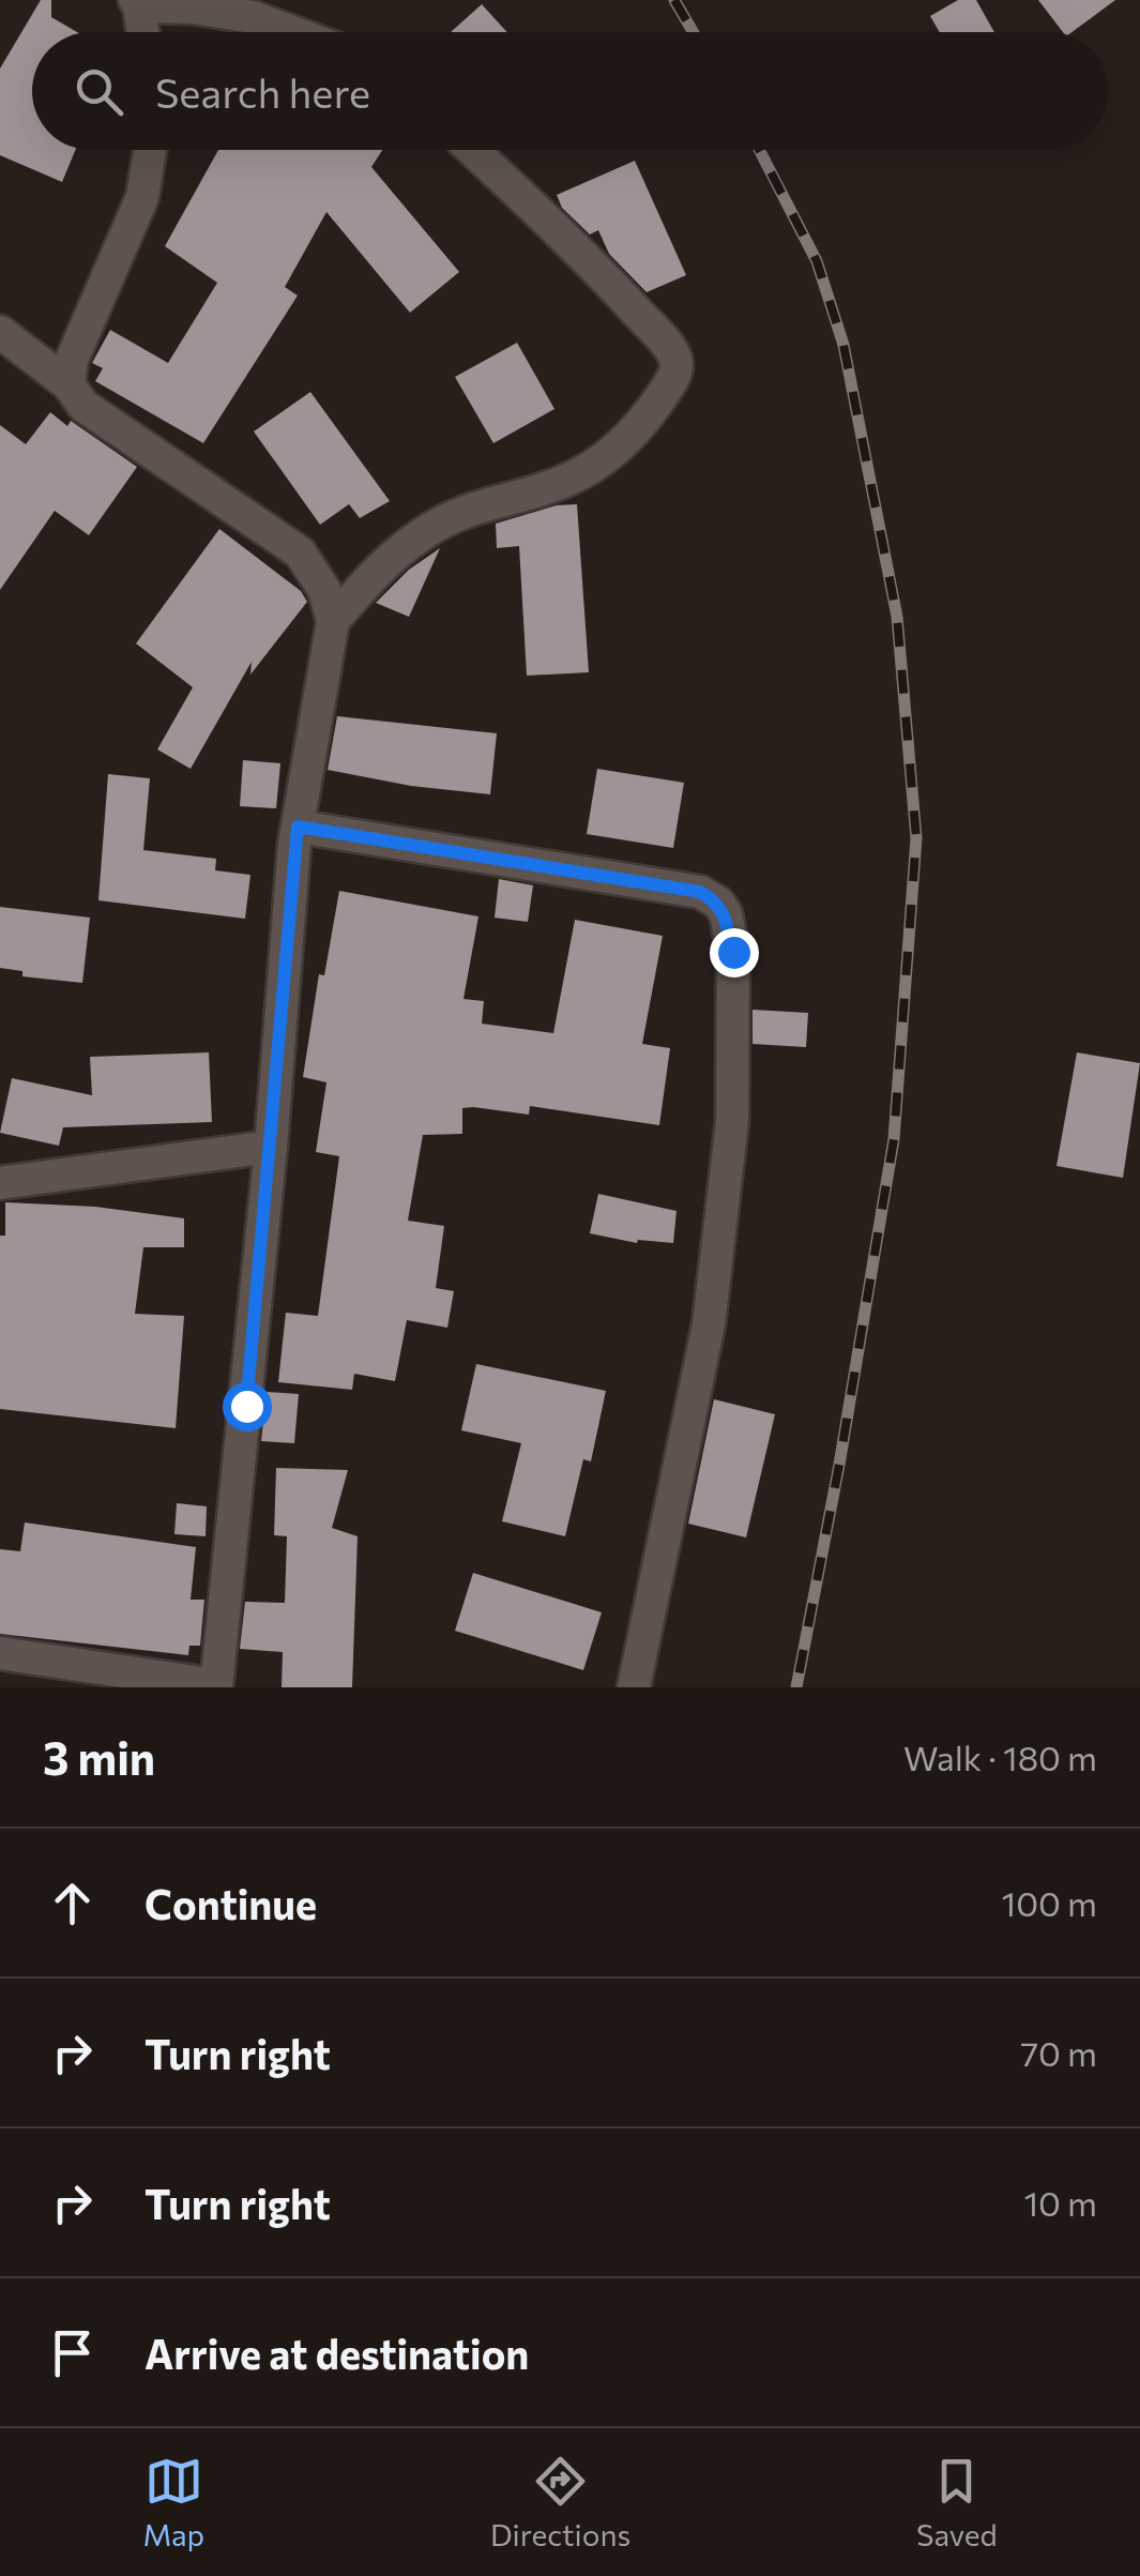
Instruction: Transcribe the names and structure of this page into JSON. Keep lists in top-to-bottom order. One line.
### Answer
{"page":{"search":"Search here","heading":["3 min","Walk · 180 m"],"list":[["Continue","100 m"],["Turn right","70 m"],["Turn right","10 m"],"Arrive at destination"],"nav":["Map","Directions","Saved"]}}
